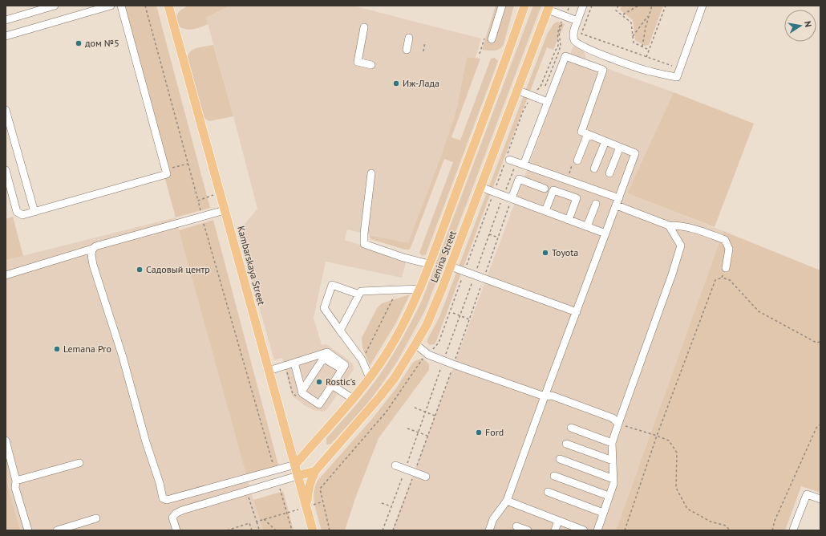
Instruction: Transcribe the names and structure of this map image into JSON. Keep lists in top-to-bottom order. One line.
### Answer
{"streets":{"main road":["Lenina Street","Kambarskaya Street"]},"crossings":[["Lenina Street","Kambarskaya Street"]],"places":["дом №5","Иж-Лада","Toyota","Садовый центр","Lemana Pro","Rostic's","Ford"],"north":"right"}
